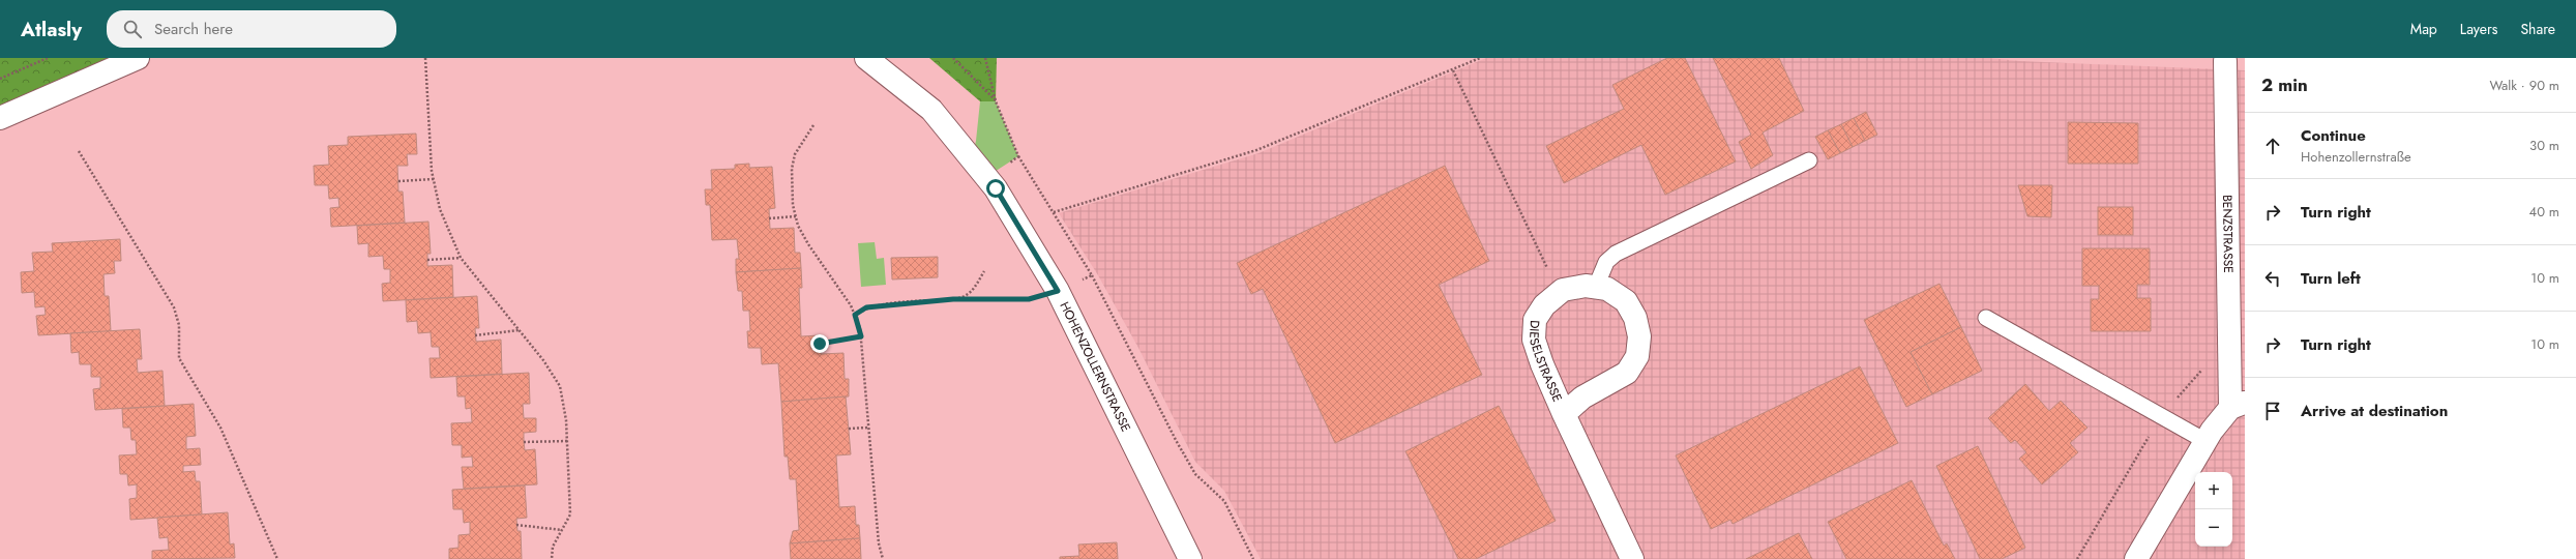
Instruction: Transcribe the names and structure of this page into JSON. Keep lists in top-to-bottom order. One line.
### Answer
{"streets":{"street":["BENZSTRASSE","DIESELSTRASSE","HOHENZOLLERNSTRASSE"]},"page":{"header":"Atlasly","search":"Search here","nav":["Map","Layers","Share"],"heading":["2 min","Walk · 90 m"],"list":[["Continue","Hohenzollernstraße","30 m"],["Turn right","40 m"],["Turn left","10 m"],["Turn right","10 m"],"Arrive at destination"],"map_buttons":["+","−"]}}
